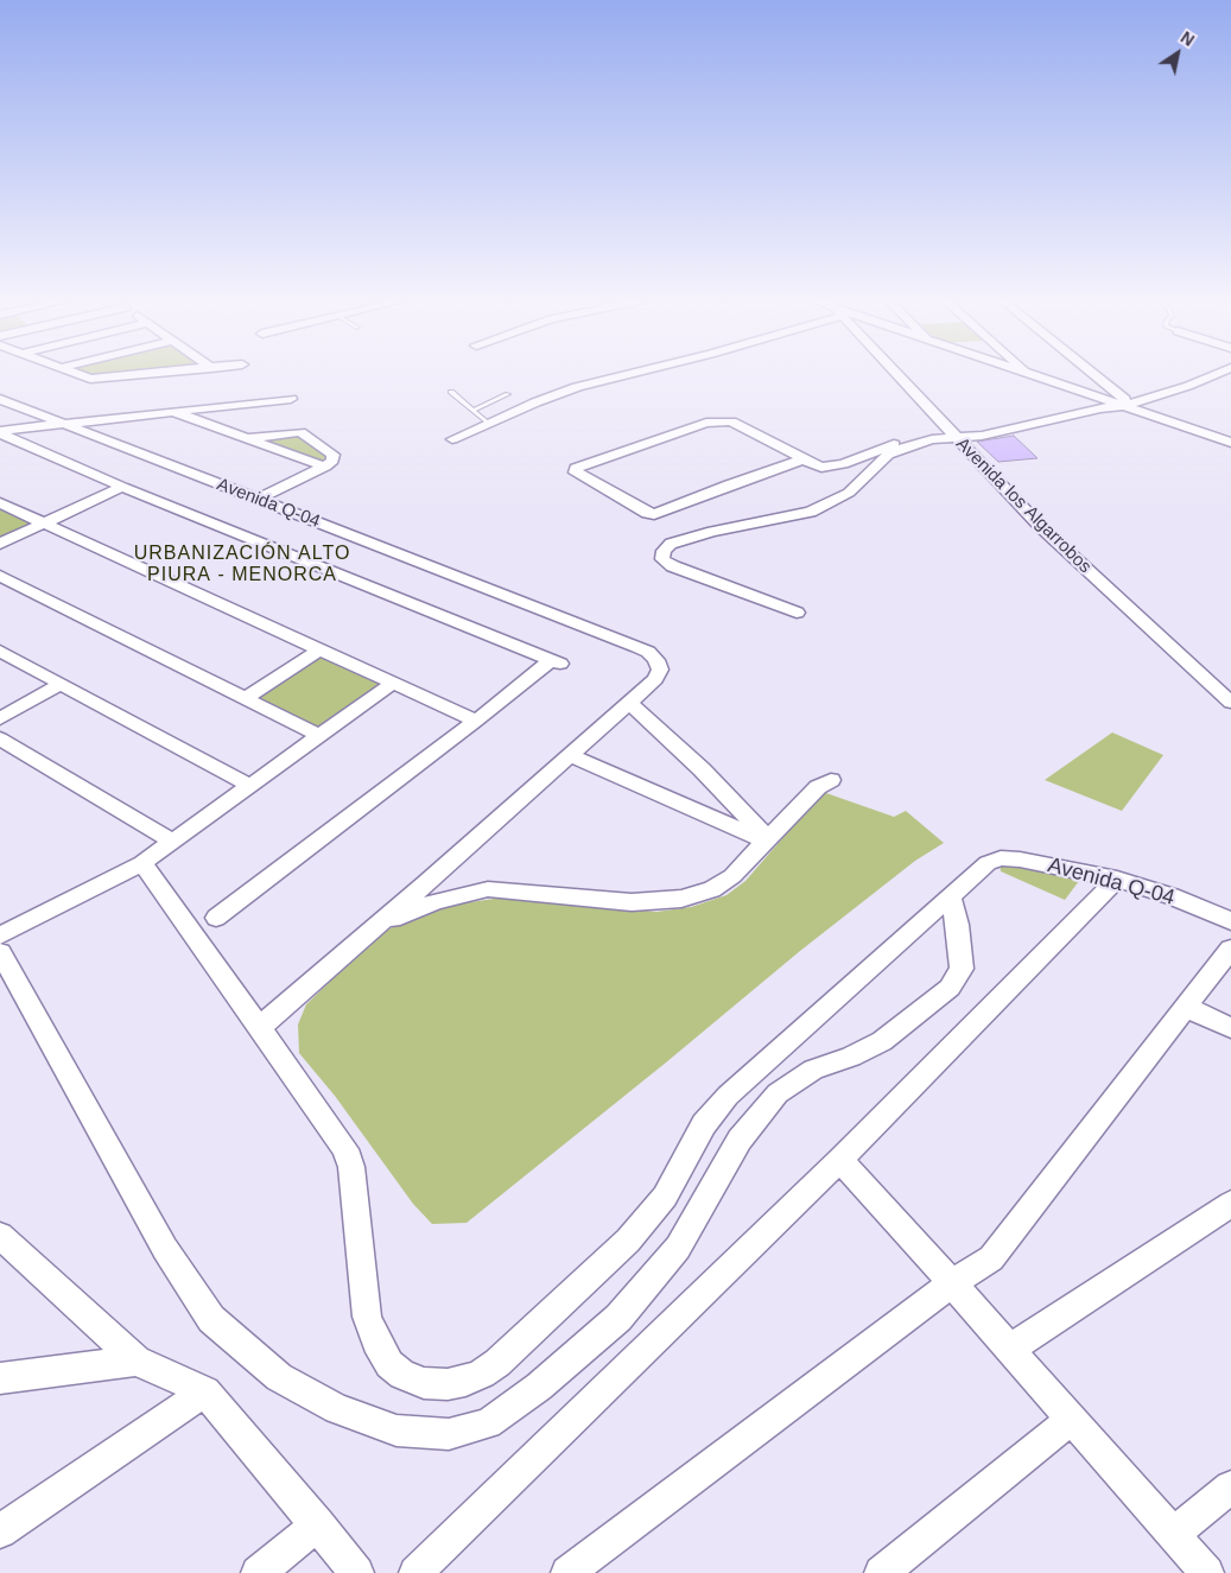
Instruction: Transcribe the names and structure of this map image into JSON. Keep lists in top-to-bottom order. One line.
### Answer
{"streets":{"street":["Avenida Q-04","Avenida los Algarrobos"]},"districts":["URBANIZACIÓN ALTO PIURA - MENORCA"],"north":"top right"}
